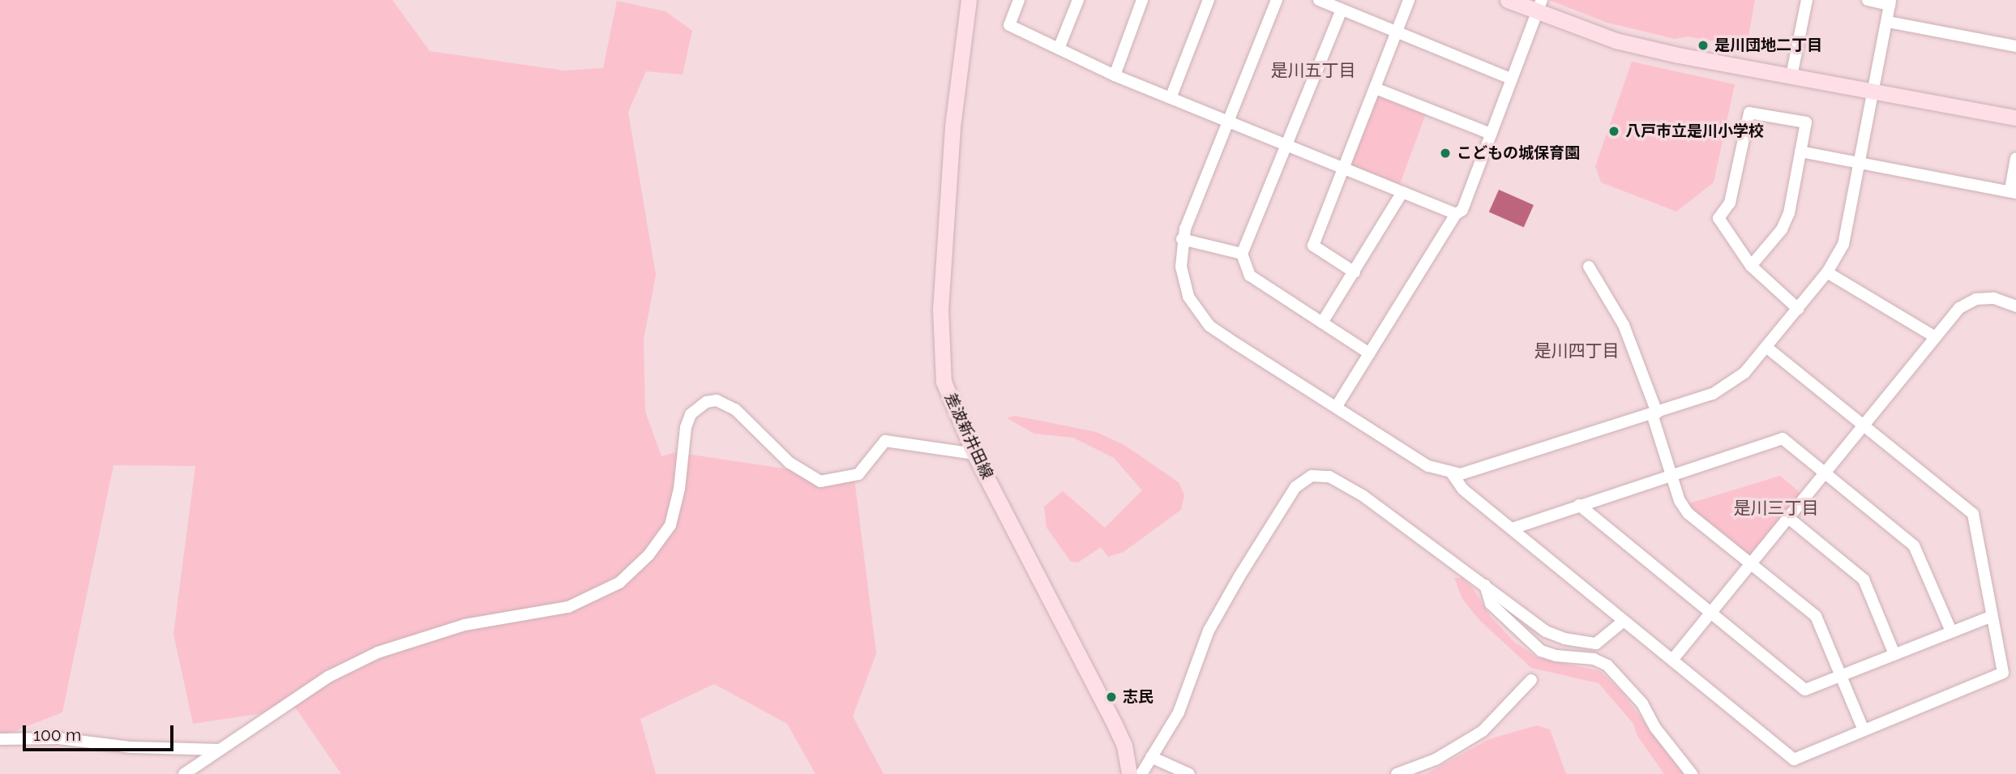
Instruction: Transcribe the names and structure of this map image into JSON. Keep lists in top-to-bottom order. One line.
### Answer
{"streets":{"main road":["差波新井田線"]},"districts":["是川五丁目","是川四丁目","是川三丁目"],"places":["是川団地二丁目","八戸市立是川小学校","こどもの城保育園","志民"],"scale_bar":"100 m"}
